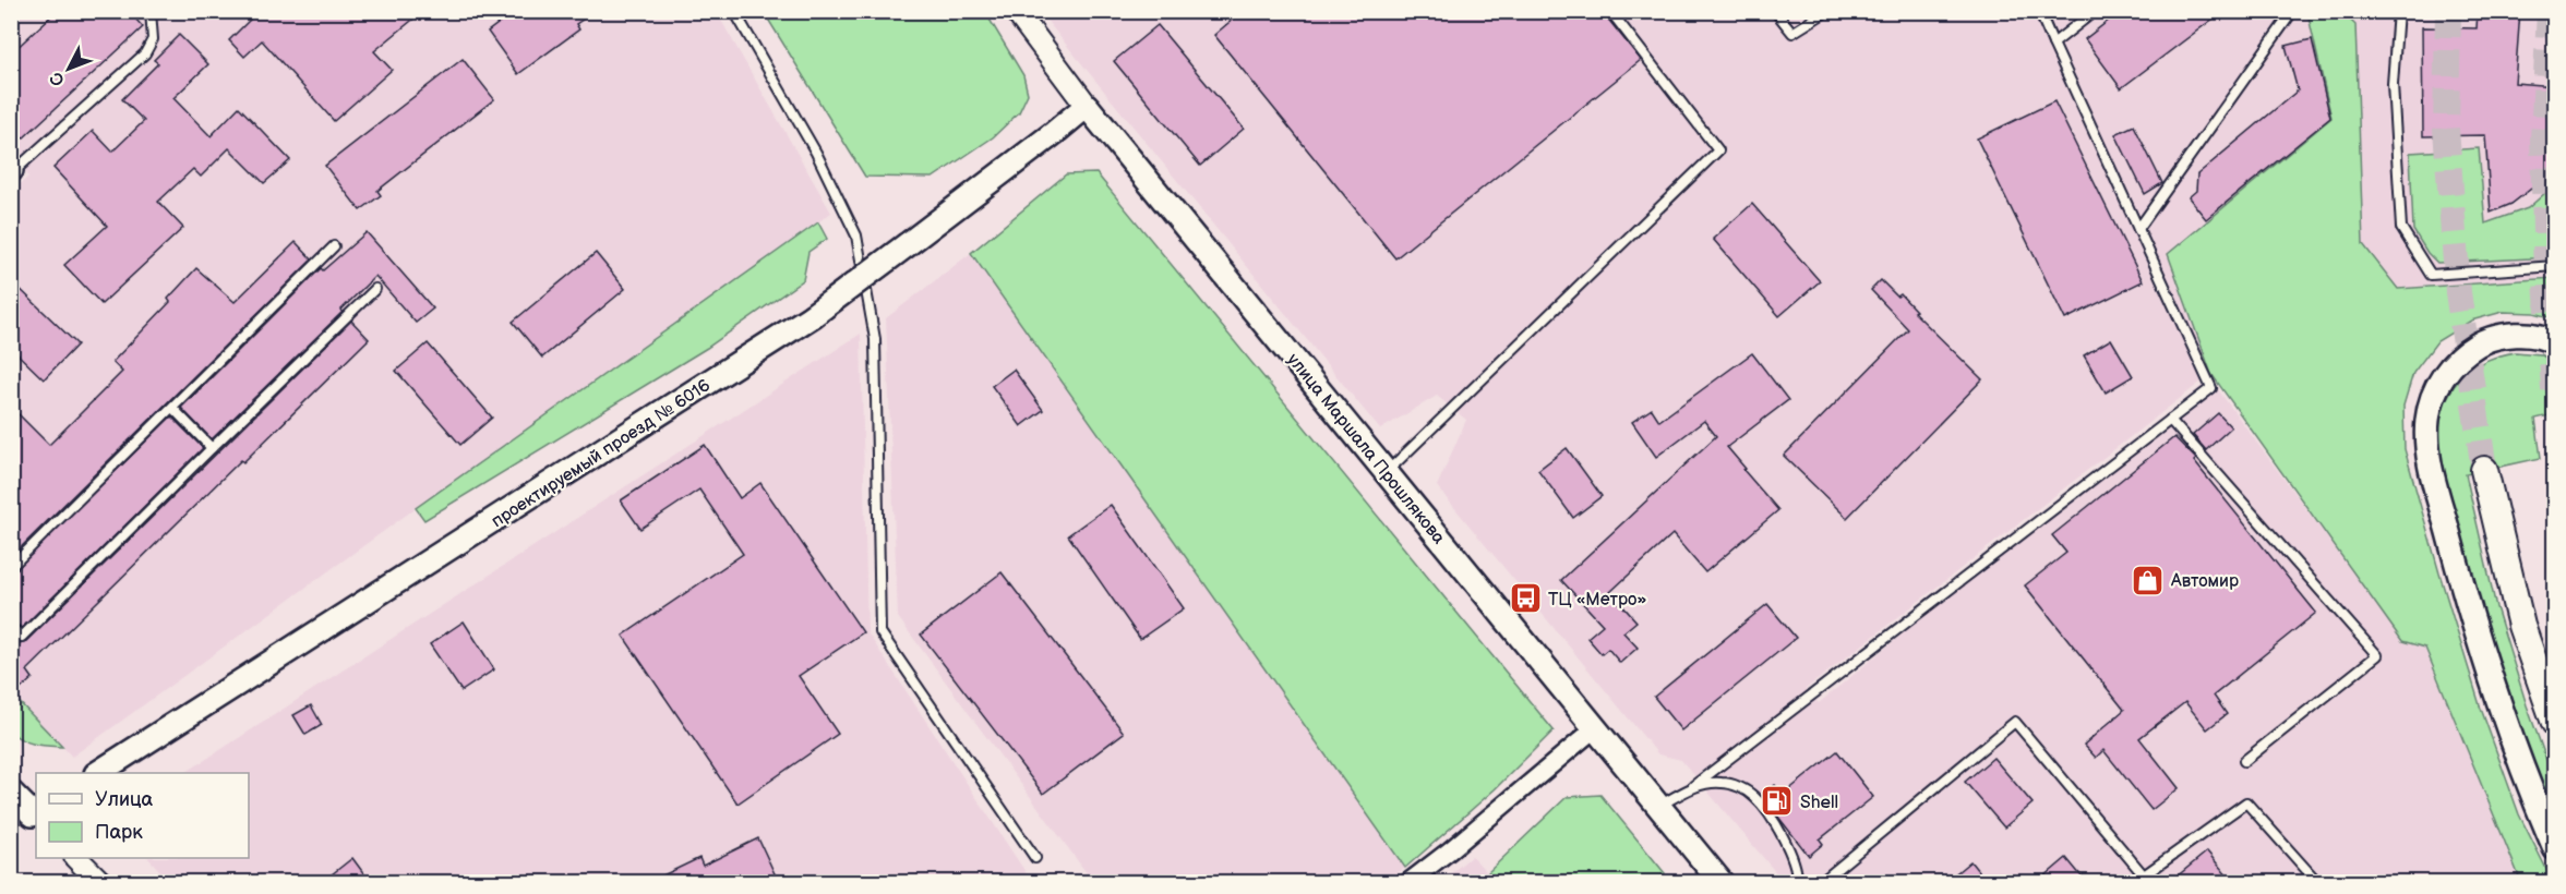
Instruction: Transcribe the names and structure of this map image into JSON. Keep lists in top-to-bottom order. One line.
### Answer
{"streets":{"main road":["улица Маршала Прошлякова","проектируемый проезд № 6016"]},"crossings":[["улица Маршала Прошлякова","проектируемый проезд № 6016"]],"places":{"shop":["Автомир"],"bus stop":["ТЦ «Метро»"],"fuel station":["Shell"]},"legend":["Улица","Парк"],"north":"bottom left"}
